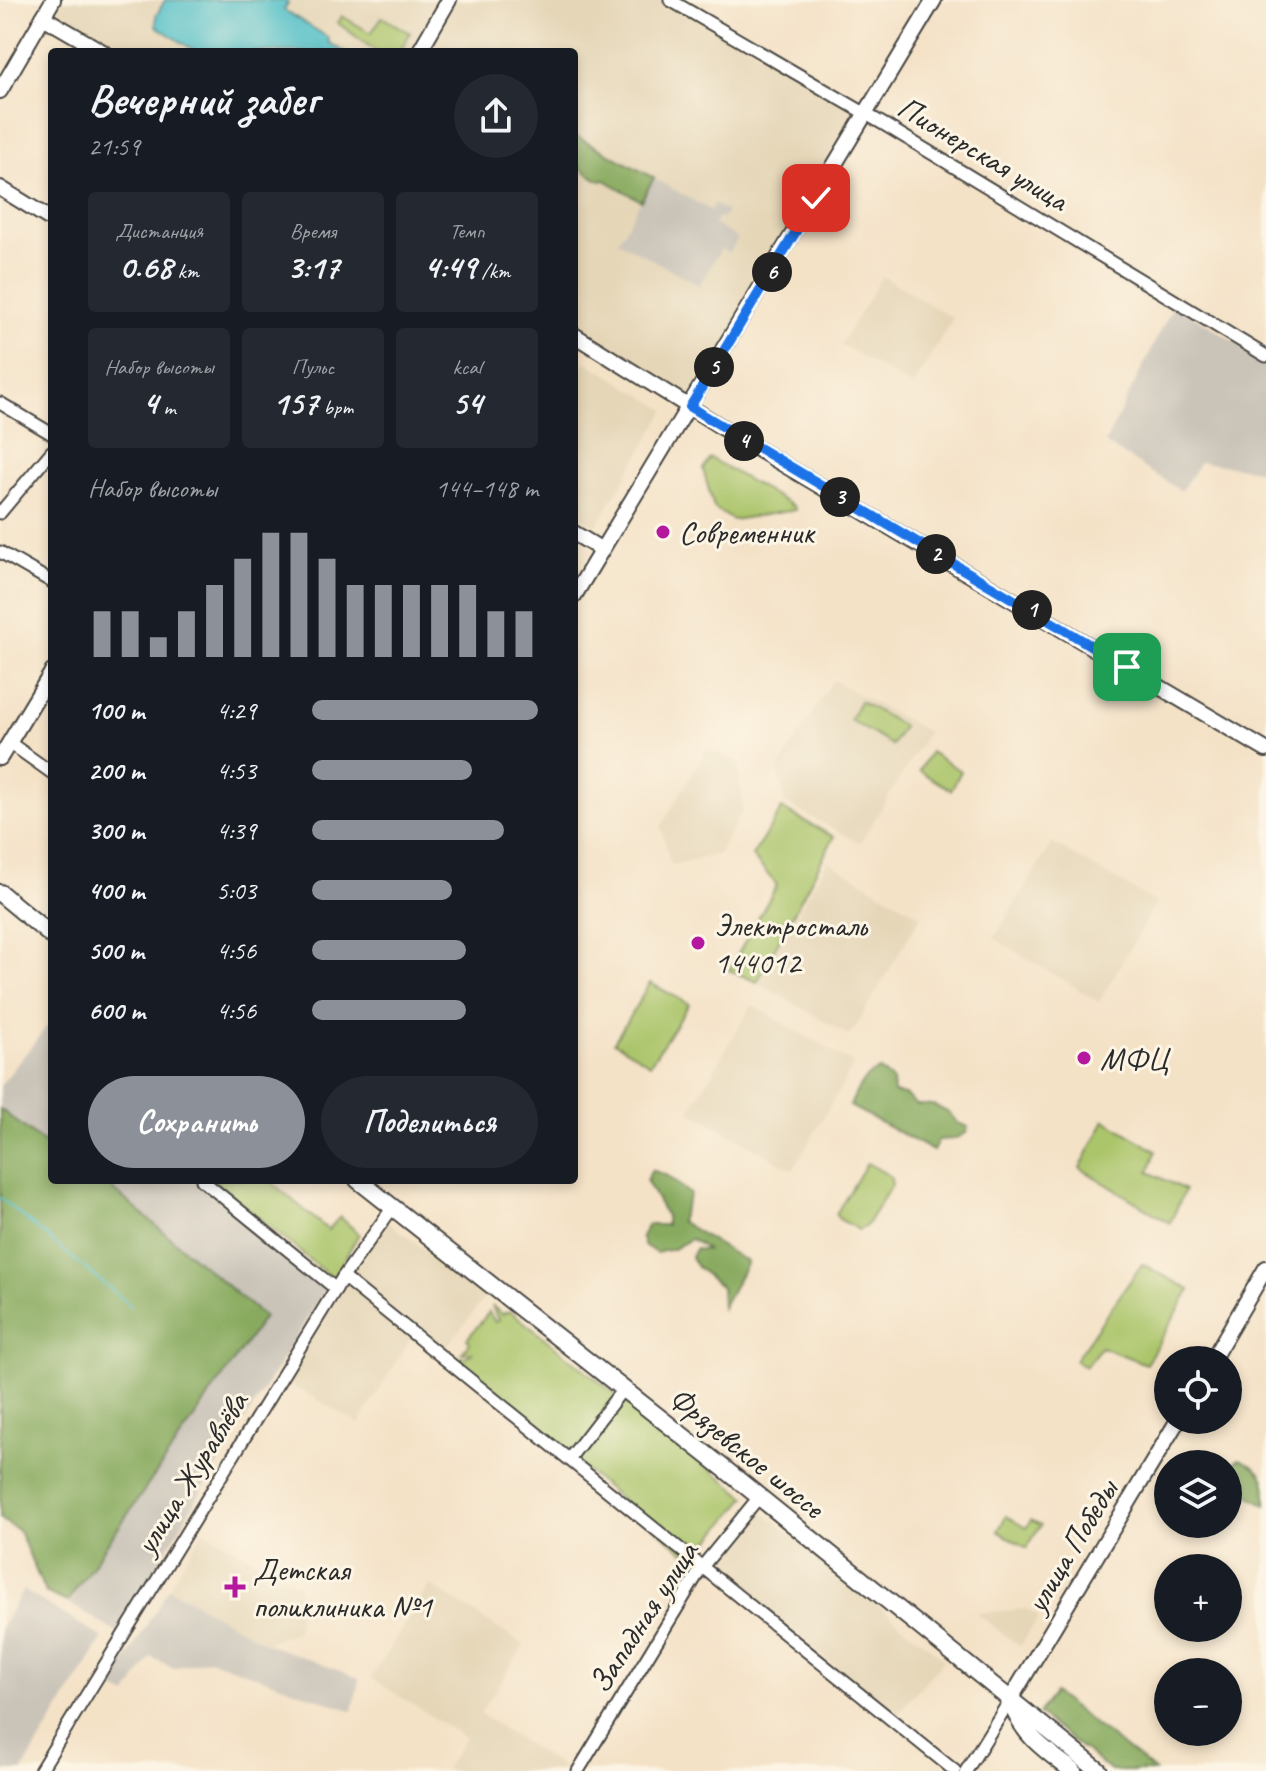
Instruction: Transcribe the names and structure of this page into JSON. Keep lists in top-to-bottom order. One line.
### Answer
{"streets":{"highway":["Фрязевское шоссе"],"main road":["улица Победы"],"street":["Пионерская улица","улица Журавлёва","Западная улица"]},"crossings":[["Фрязевское шоссе","улица Журавлёва"],["Фрязевское шоссе","улица Победы"],["Фрязевское шоссе","Западная улица"]],"places":{"other":["Современник","Электросталь 144012","МФЦ"],"health":["Детская поликлиника №1"]},"page":{"heading":["Вечерний забег","21:59"],"stats":[["Дистанция","0.68 km"],["Время","3:17"],["Темп","4:49 /km"],["Набор высоты","4 m"],["Пульс","157 bpm"],["kcal","54"]],"pins":["6","5","4","3","2","1"],"chart":["Набор высоты","144–148 m"],"list":[{"name":"100 m","note":"4:29"},{"name":"200 m","note":"4:53"},{"name":"300 m","note":"4:39"},{"name":"400 m","note":"5:03"},{"name":"500 m","note":"4:56"},{"name":"600 m","note":"4:56"}],"buttons":["Сохранить","Поделиться"],"map_buttons":["+","−"]}}
